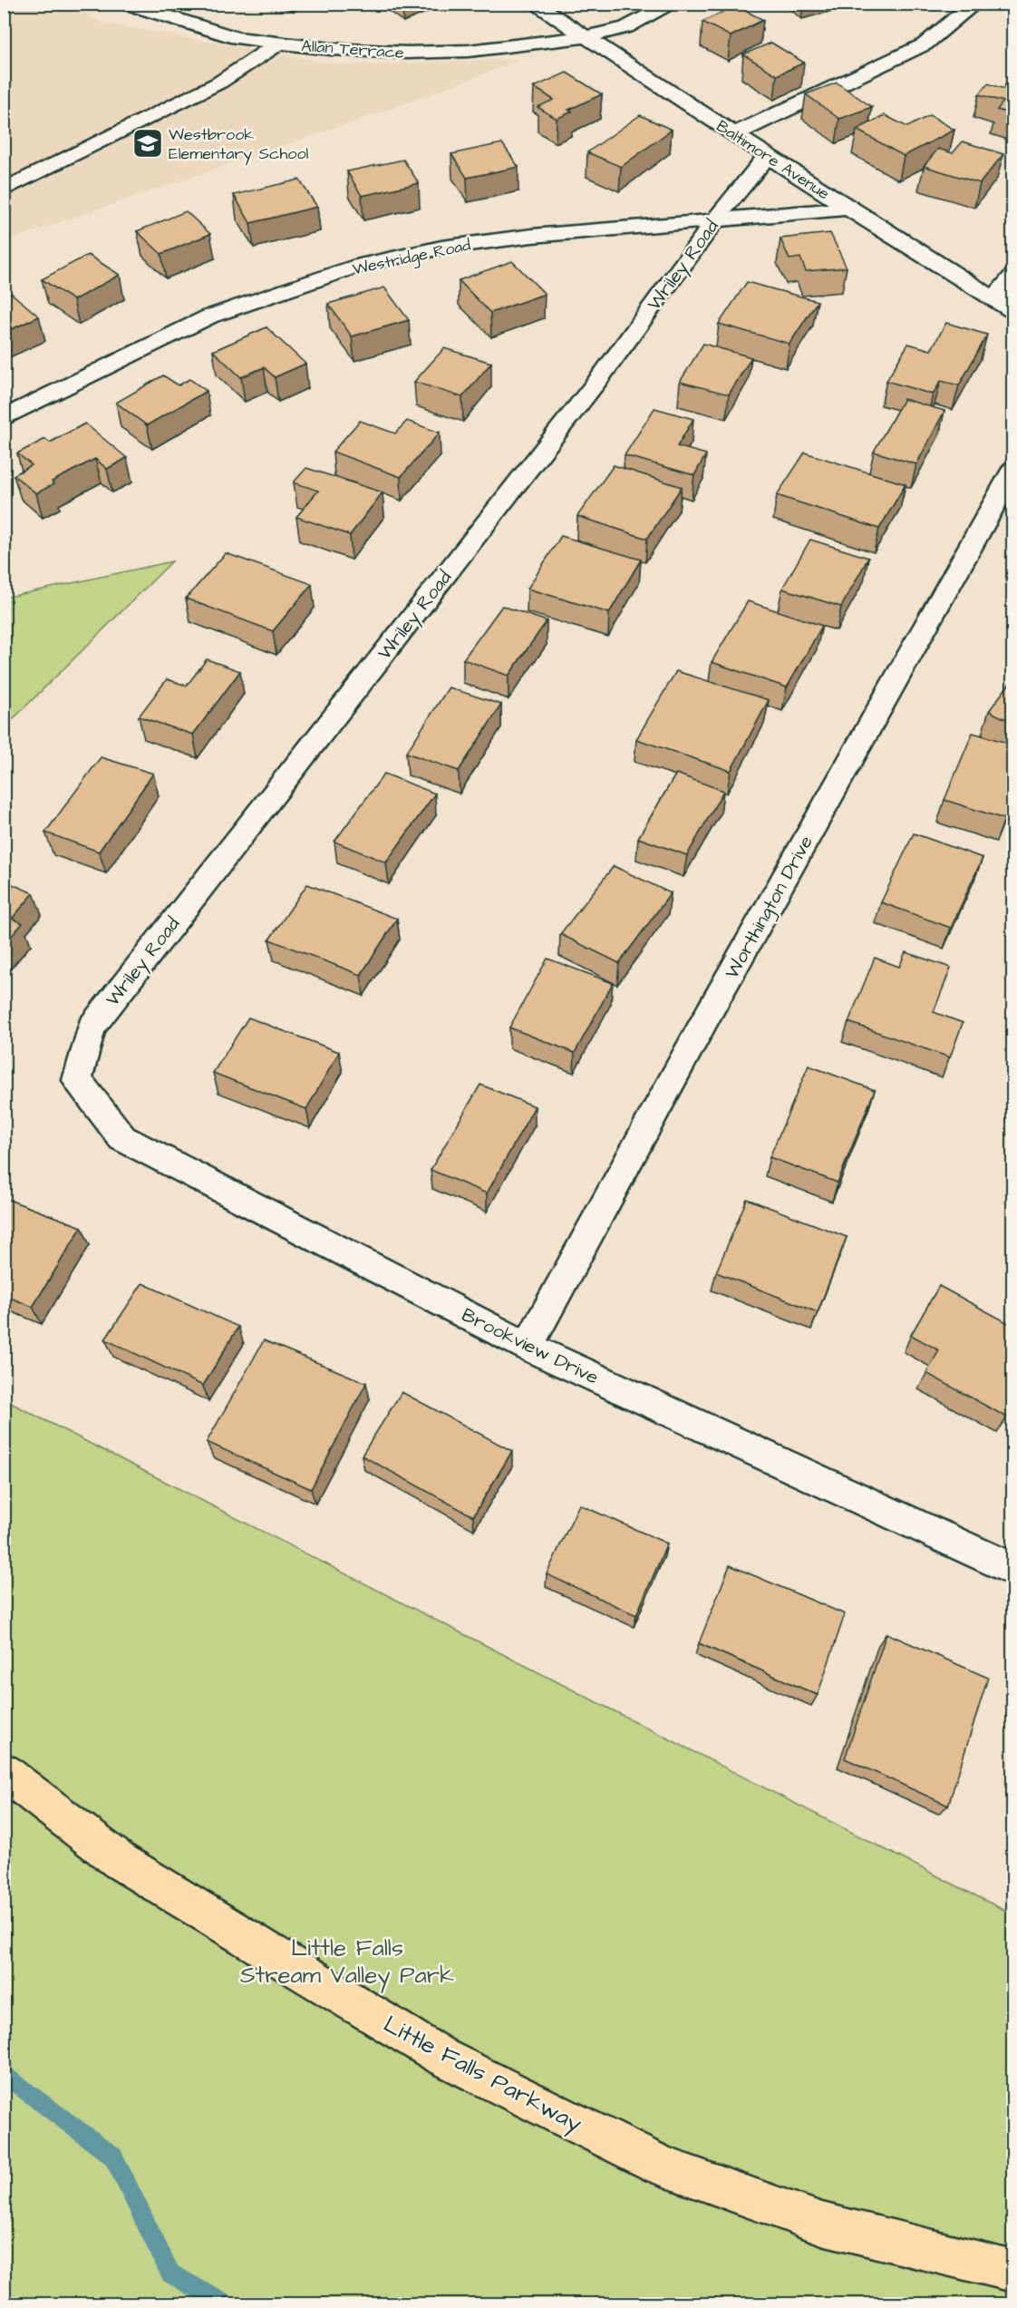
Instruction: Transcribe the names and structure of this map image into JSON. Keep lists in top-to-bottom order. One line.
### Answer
{"streets":{"main road":["Little Falls Parkway"],"street":["Allan Terrace","Baltimore Avenue","Westridge Road","Wriley Road","Worthington Drive","Brookview Drive"]},"crossings":[["Allan Terrace","Baltimore Avenue"],["Baltimore Avenue","Westridge Road"],["Baltimore Avenue","Wriley Road"],["Westridge Road","Wriley Road"],["Wriley Road","Brookview Drive"],["Worthington Drive","Brookview Drive"]],"parks":["Little Falls Stream Valley Park"],"places":{"school or university":["Westbrook Elementary School"]}}
